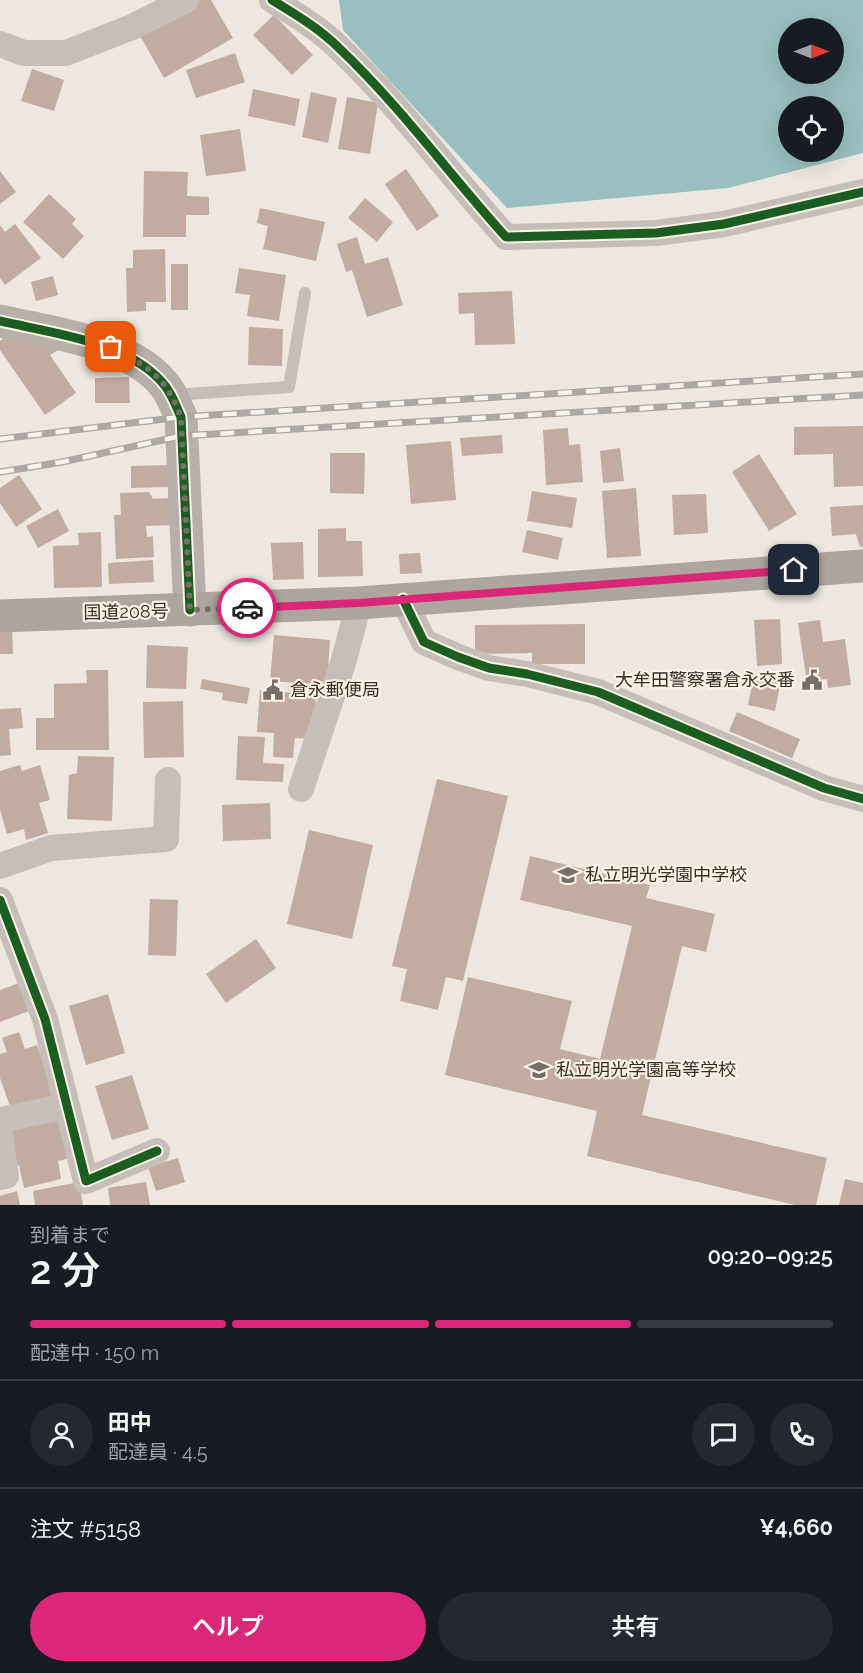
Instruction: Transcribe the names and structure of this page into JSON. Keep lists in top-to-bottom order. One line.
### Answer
{"streets":{"highway":["国道208号"]},"places":{"public building":["大牟田警察署倉永交番","倉永郵便局"],"school or university":["私立明光学園中学校","私立明光学園高等学校"]},"north":"right","page":{"heading":["2 分","到着まで","09:20–09:25"],"panel":["田中","配達員 · 4.5","注文 #5158","¥4,660"],"bar":"配達中 · 150 m","buttons":["ヘルプ","共有"]}}
